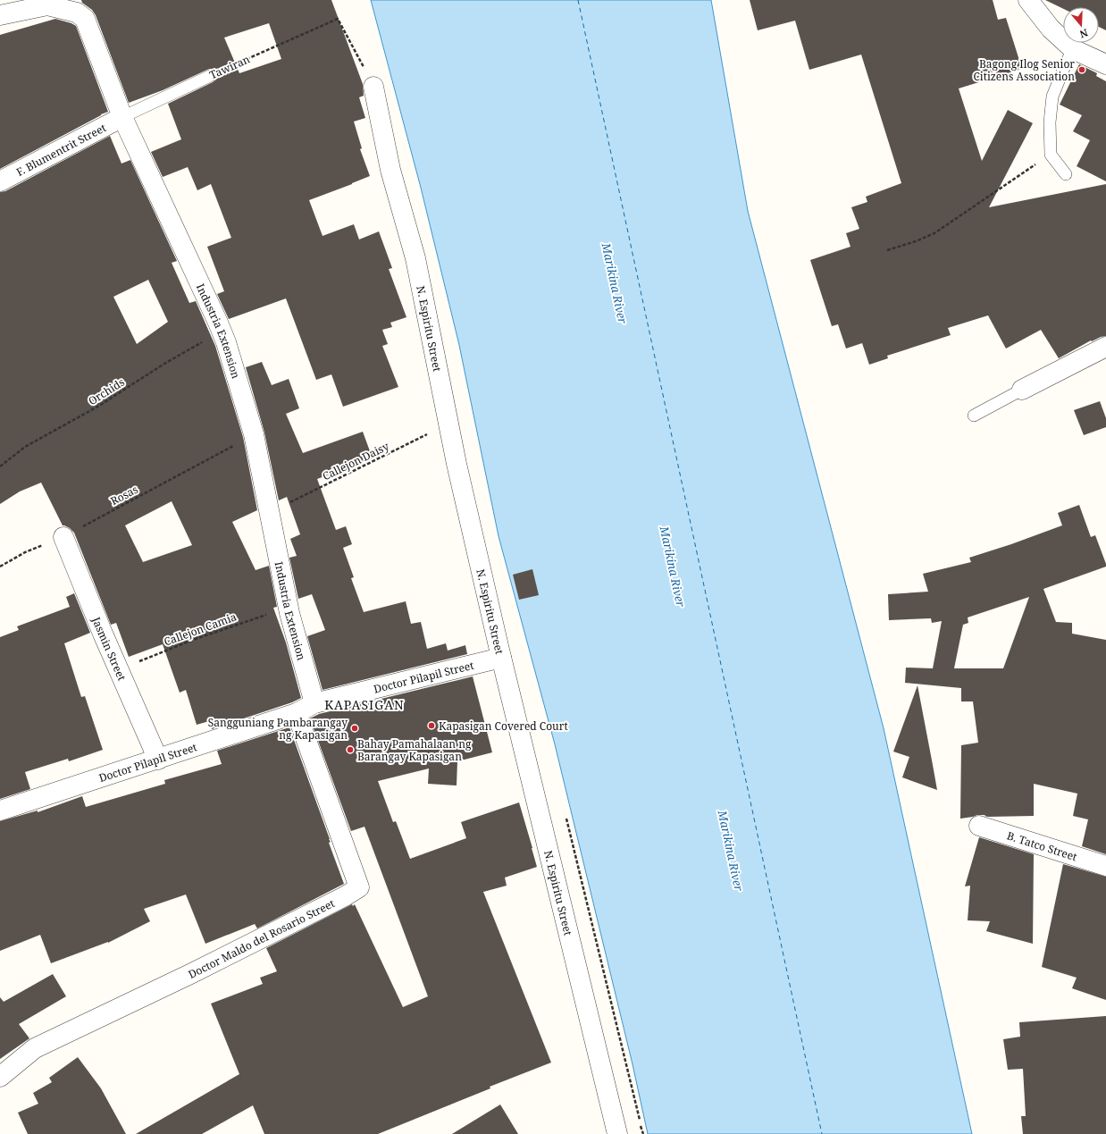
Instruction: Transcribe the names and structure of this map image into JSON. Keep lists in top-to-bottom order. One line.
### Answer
{"streets":{"street":["F. Blumentrit Street","N. Espiritu Street","Industria Extension","Jasmin Street","Doctor Pilapil Street","B. Tatco Street","Doctor Maldo del Rosario Street"],"lane":["Tawiran"],"path":["Orchids","Callejon Daisy","Rosas","Callejon Camia"]},"crossings":[["Tawiran","F. Blumentrit Street"],["Tawiran","N. Espiritu Street"],["Tawiran","Industria Extension"],["F. Blumentrit Street","Industria Extension"],["N. Espiritu Street","Callejon Daisy"],["N. Espiritu Street","Doctor Pilapil Street"],["Industria Extension","Orchids"],["Industria Extension","Callejon Daisy"],["Industria Extension","Rosas"],["Industria Extension","Callejon Camia"],["Industria Extension","Doctor Pilapil Street"],["Rosas","Jasmin Street"],["Callejon Camia","Jasmin Street"],["Jasmin Street","Doctor Pilapil Street"],["Doctor Pilapil Street","Doctor Maldo del Rosario Street"]],"districts":["KAPASIGAN"],"water":["Marikina River"],"places":["Bagong Ilog Senior Citizens Association","Kapasigan Covered Court","Sangguniang Pambarangay ng Kapasigan","Bahay Pamahalaan ng Barangay Kapasigan"],"north":"bottom"}
